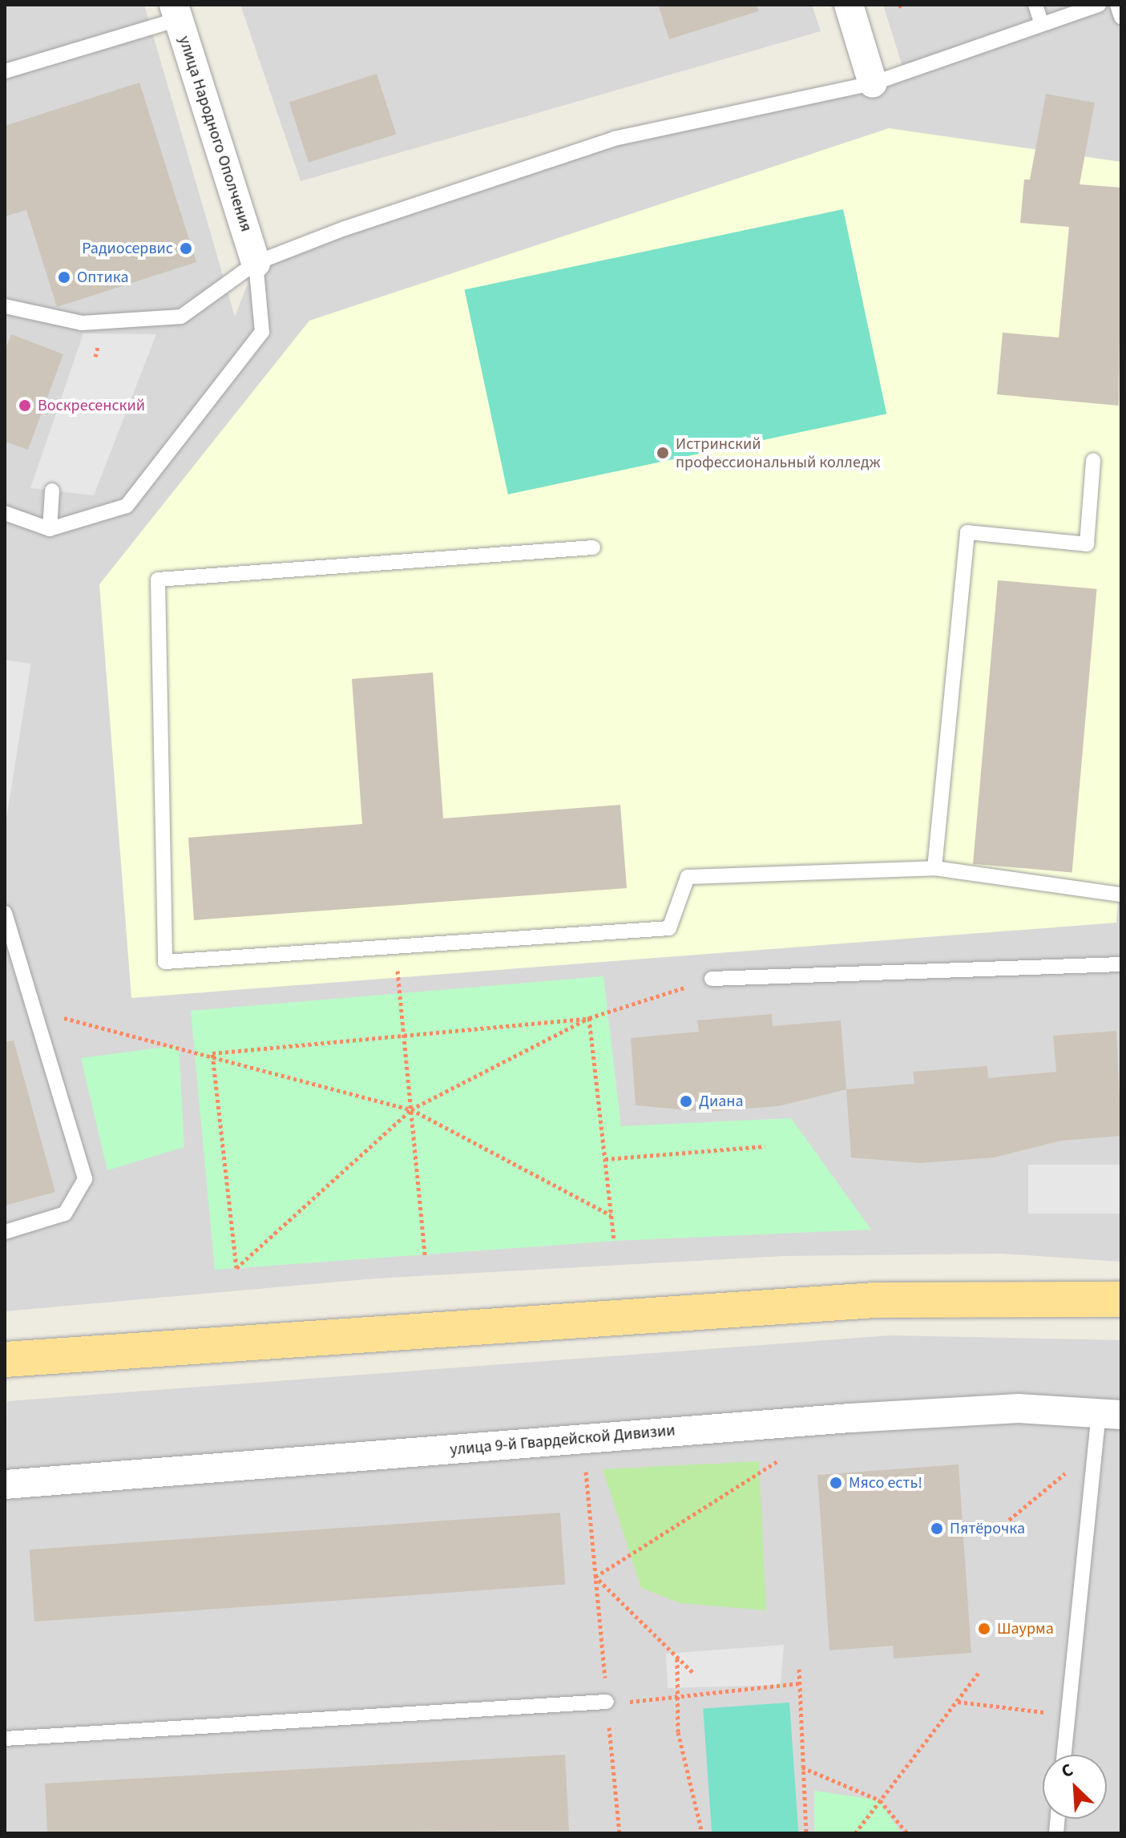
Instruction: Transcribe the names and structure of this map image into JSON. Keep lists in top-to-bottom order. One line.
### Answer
{"streets":{"street":["улица Народного Ополчения","улица 9-й Гвардейской Дивизии"]},"places":["Радиосервис","Оптика","Воскресенский","Истринский профессиональный колледж","Диана","Мясо есть!","Пятёрочка","Шаурма"],"north":"top left"}
